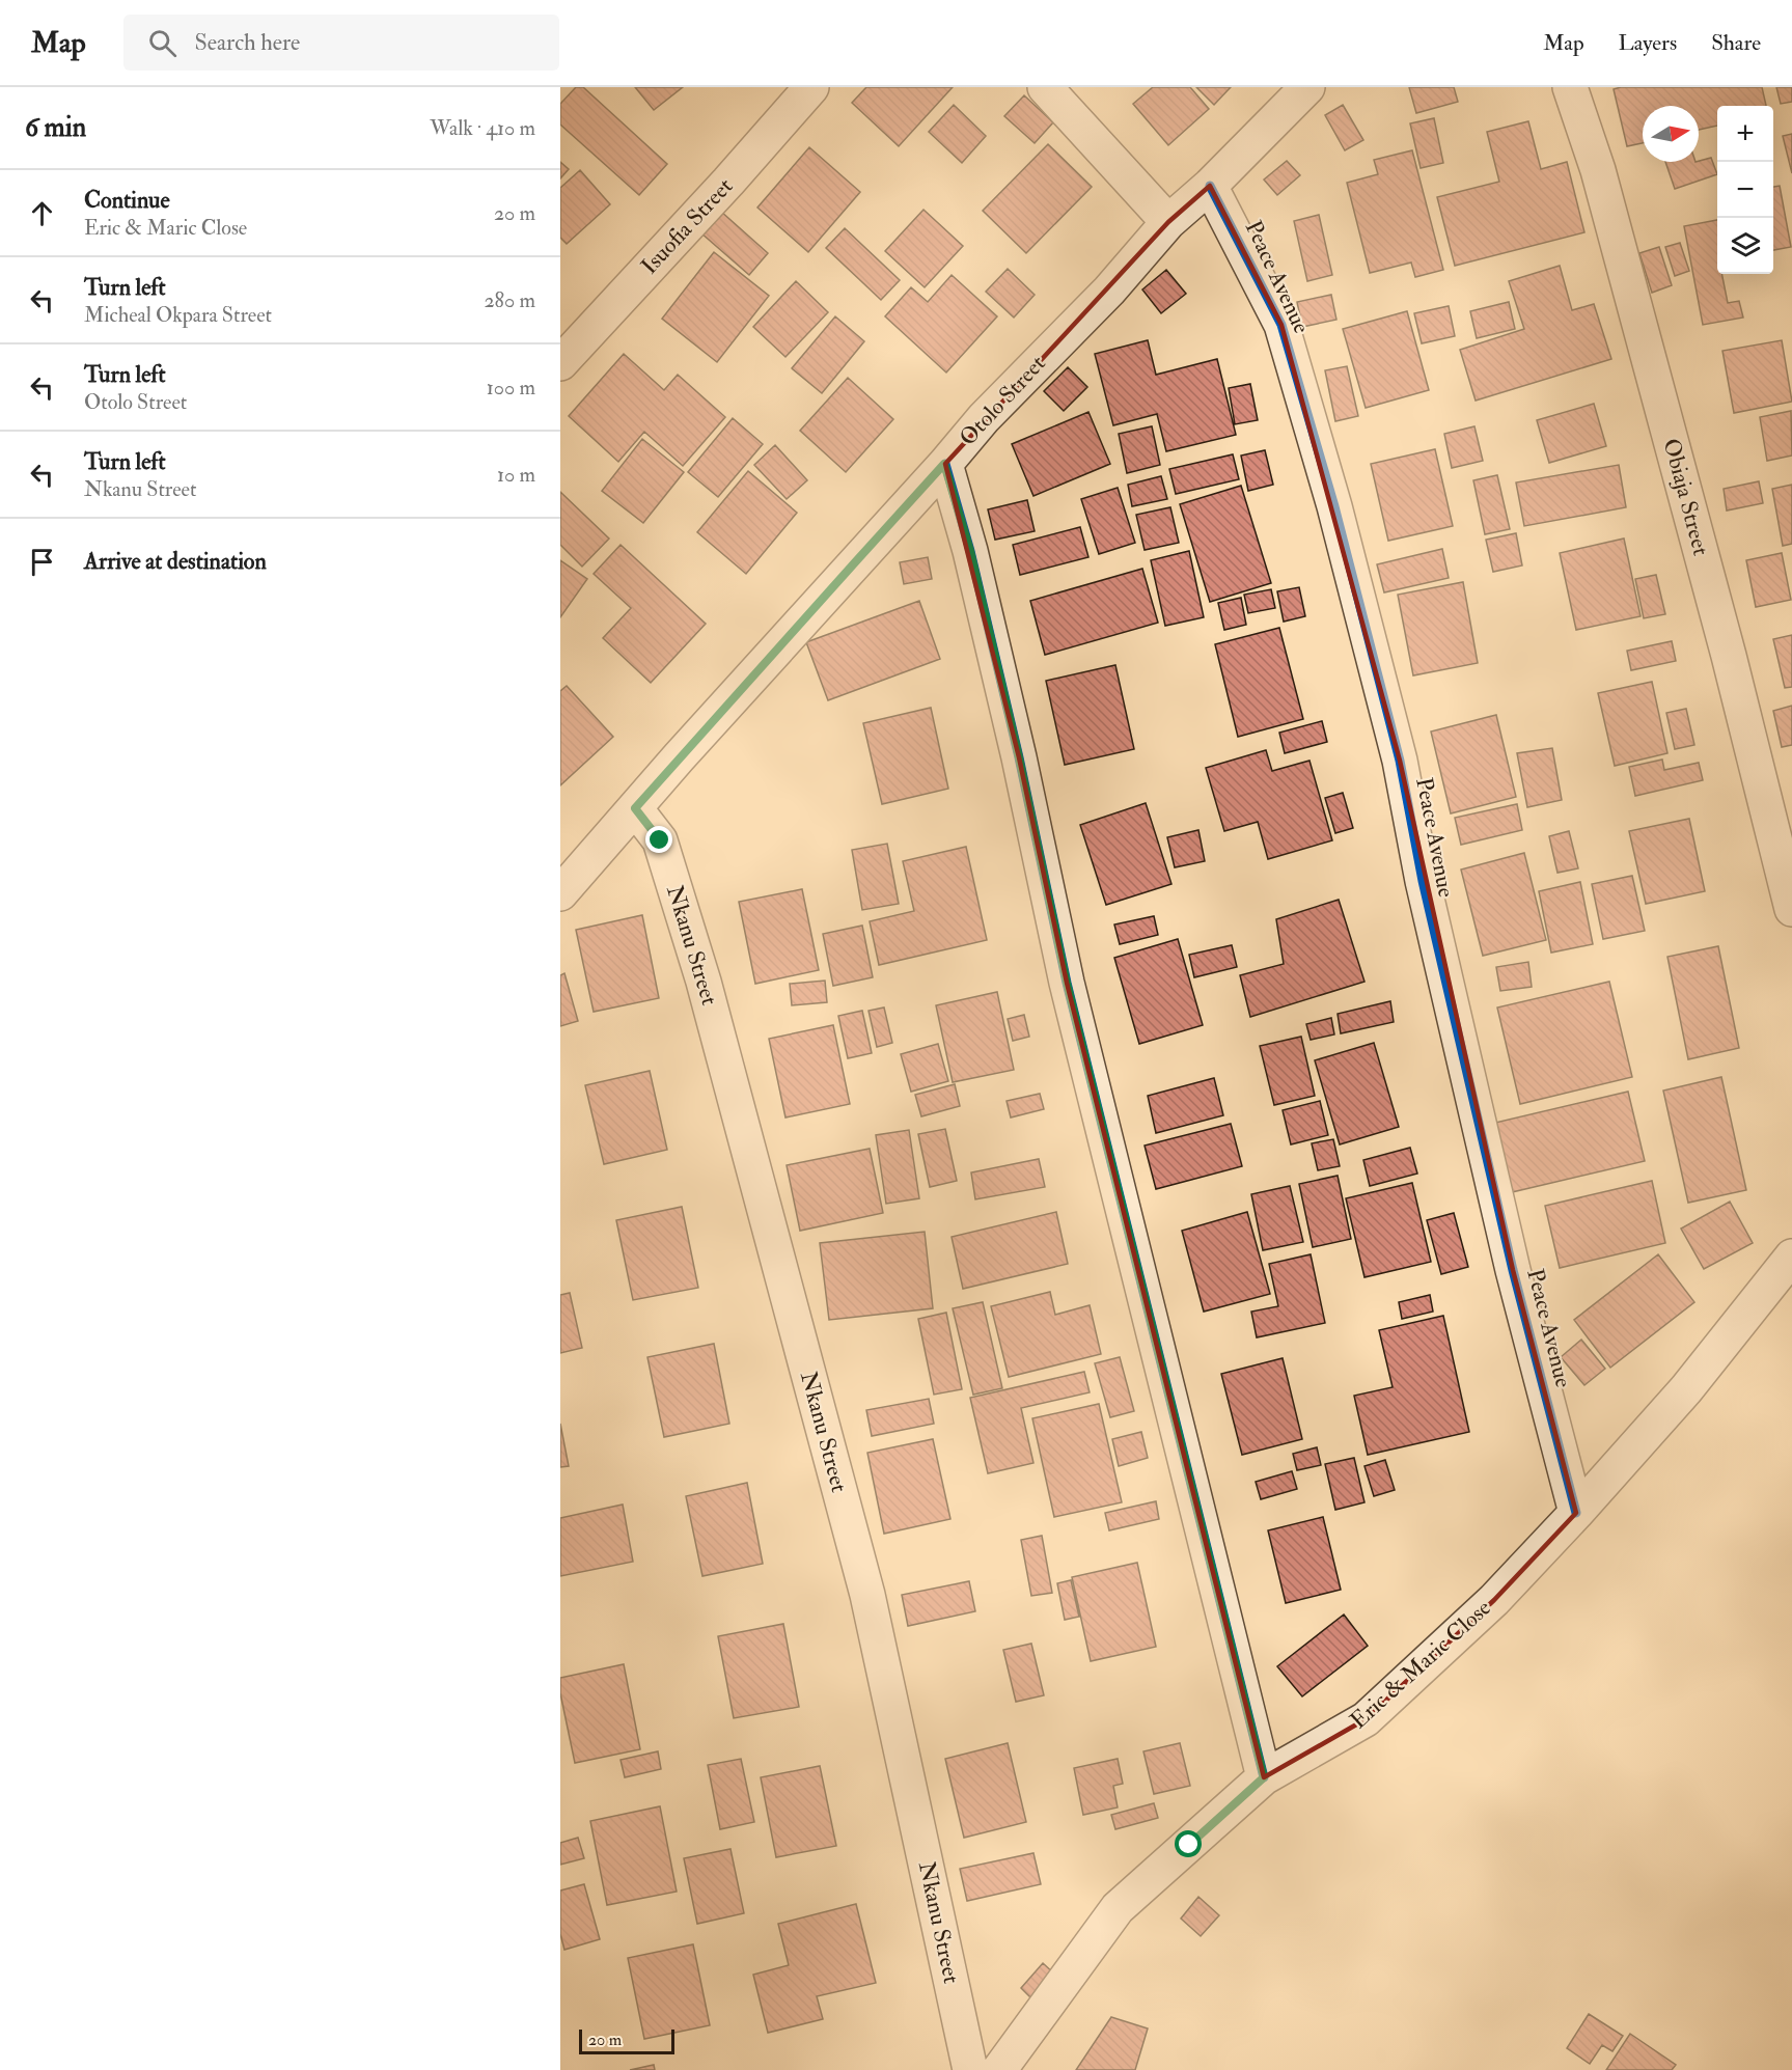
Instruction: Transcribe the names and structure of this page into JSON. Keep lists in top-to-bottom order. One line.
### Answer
{"streets":{"street":["Isuofia Street","Peace Avenue","Otolo Street","Obiaja Street","Nkanu Street","Eric & Maric Close"]},"crossings":[["Peace Avenue","Otolo Street"],["Peace Avenue","Eric & Maric Close"],["Otolo Street","Nkanu Street"]],"scale_bar":"20 m","north":"right","page":{"header":"Map","search":"Search here","nav":["Map","Layers","Share"],"heading":["6 min","Walk · 410 m"],"map_buttons":["+","−"],"list":[["Continue","Eric & Maric Close","20 m"],["Turn left","Micheal Okpara Street","280 m"],["Turn left","Otolo Street","100 m"],["Turn left","Nkanu Street","10 m"],"Arrive at destination"],"scale":"20 m"}}
